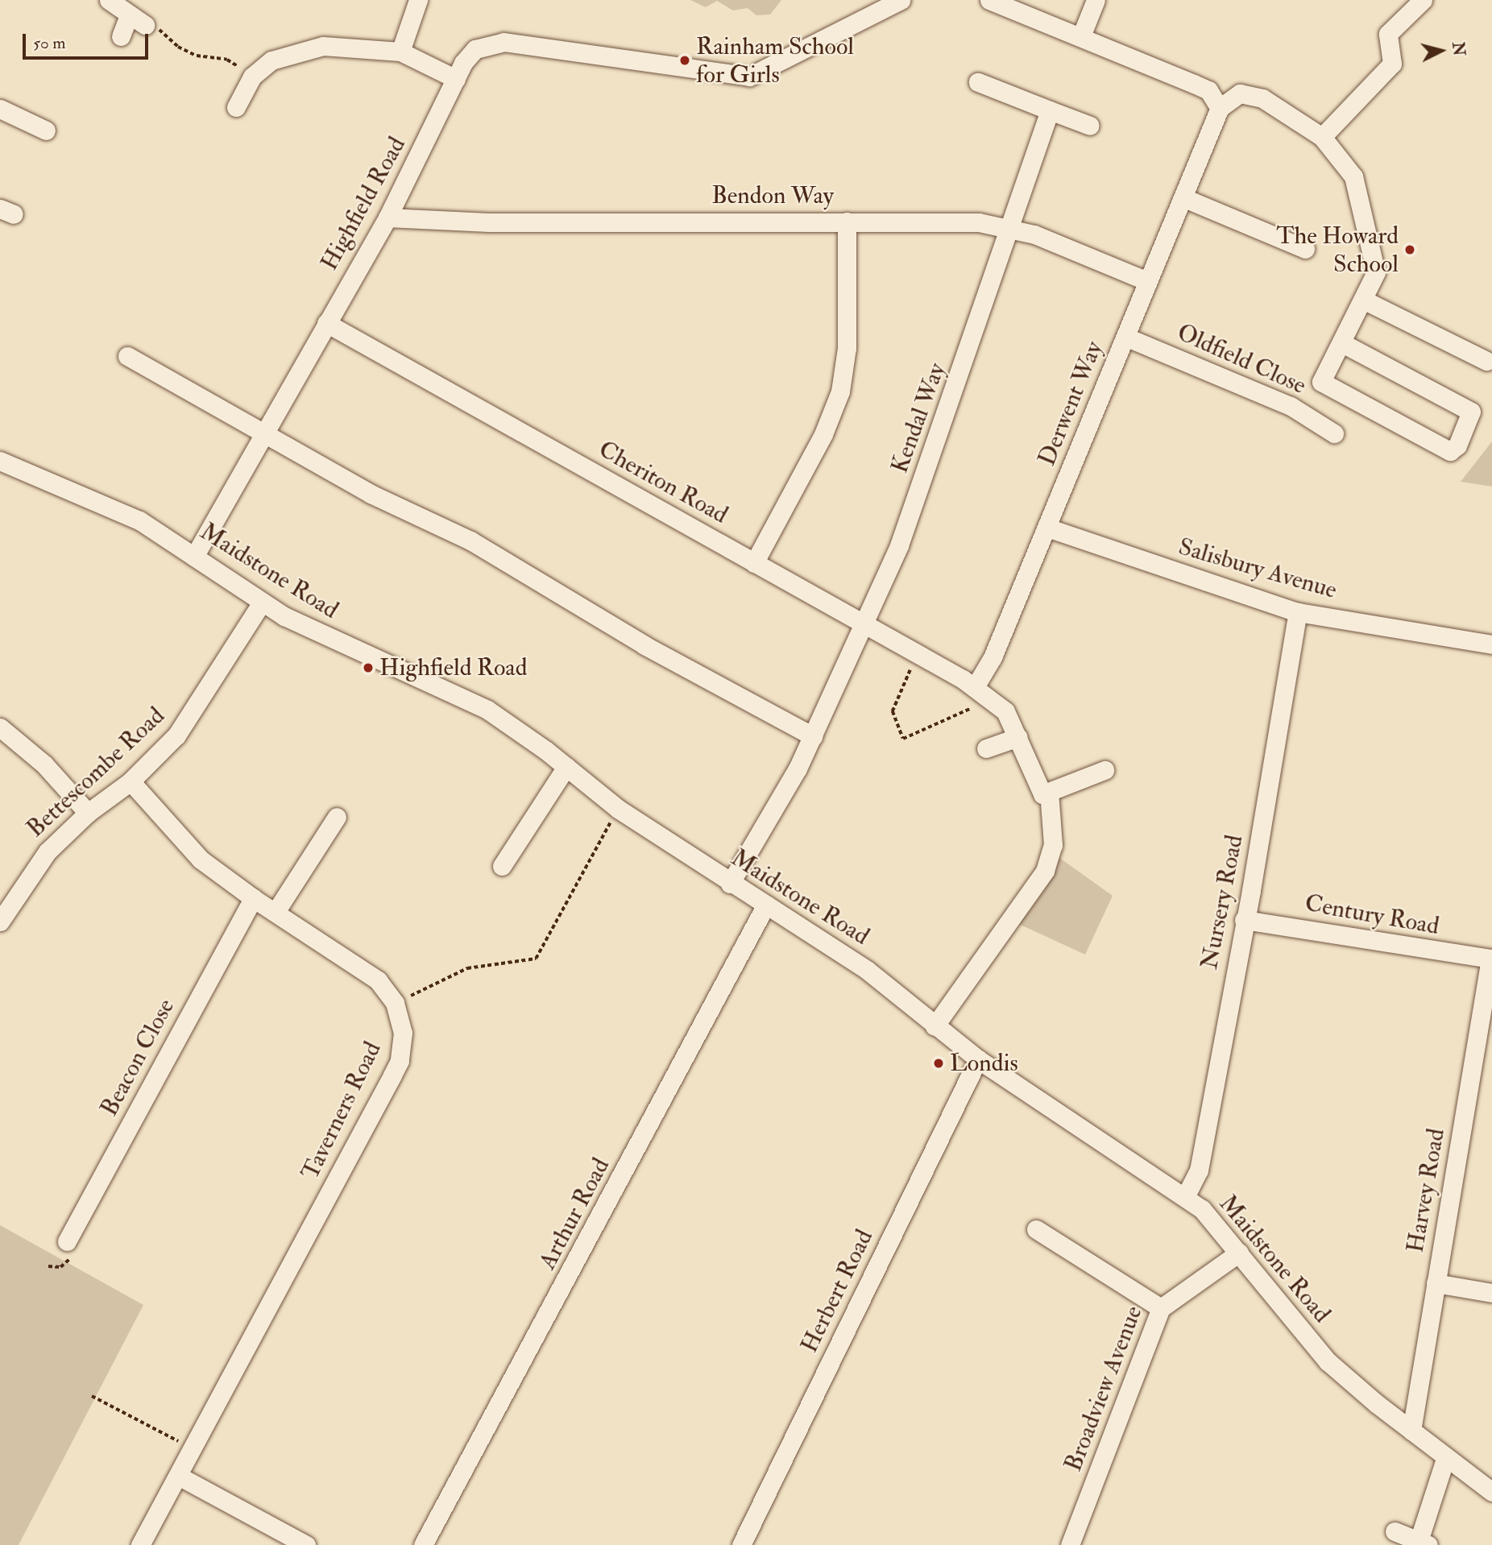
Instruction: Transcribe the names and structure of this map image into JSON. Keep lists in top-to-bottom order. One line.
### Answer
{"streets":{"street":["Bendon Way","Highfield Road","Oldfield Close","Derwent Way","Kendal Way","Cheriton Road","Salisbury Avenue","Maidstone Road","Bettescombe Road","Nursery Road","Century Road","Beacon Close","Taverners Road","Harvey Road","Arthur Road","Herbert Road","Broadview Avenue"]},"crossings":[["Bendon Way","Highfield Road"],["Bendon Way","Derwent Way"],["Bendon Way","Kendal Way"],["Highfield Road","Cheriton Road"],["Highfield Road","Maidstone Road"],["Oldfield Close","Derwent Way"],["Derwent Way","Cheriton Road"],["Derwent Way","Salisbury Avenue"],["Kendal Way","Cheriton Road"],["Kendal Way","Maidstone Road"],["Salisbury Avenue","Nursery Road"],["Maidstone Road","Bettescombe Road"],["Maidstone Road","Nursery Road"],["Maidstone Road","Harvey Road"],["Maidstone Road","Arthur Road"],["Maidstone Road","Herbert Road"],["Maidstone Road","Broadview Avenue"],["Bettescombe Road","Taverners Road"],["Nursery Road","Century Road"],["Century Road","Harvey Road"],["Beacon Close","Taverners Road"]],"places":["Rainham School for Girls","The Howard School","Highfield Road","Londis"],"scale_bar":"50 m","north":"right"}
